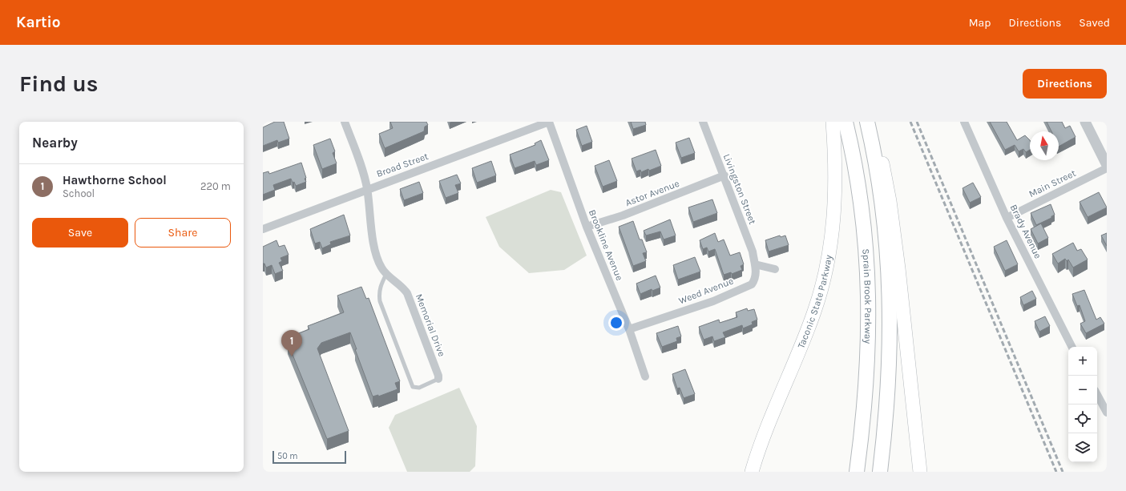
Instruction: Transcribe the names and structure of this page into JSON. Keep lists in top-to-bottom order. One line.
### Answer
{"streets":{"highway":["Sprain Brook Parkway","Taconic State Parkway"],"street":["Broad Street","Main Street","Livingston Street","Astor Avenue","Brady Avenue","Brookline Avenue","Weed Avenue","Memorial Drive"]},"crossings":[["Broad Street","Brookline Avenue"],["Broad Street","Memorial Drive"],["Main Street","Brady Avenue"],["Livingston Street","Astor Avenue"],["Livingston Street","Weed Avenue"],["Astor Avenue","Brookline Avenue"],["Brookline Avenue","Weed Avenue"]],"scale_bar":"50 m","north":"top","page":{"header":"Kartio","nav":["Map","Directions","Saved"],"buttons":["Directions",["Save","Share"]],"title":"Find us","heading":"Nearby","list":[{"mark":"1","name":"Hawthorne School","note":"School","value":"220 m"}],"pins":"1","map_buttons":["+","−"],"scale":"50 m"}}
